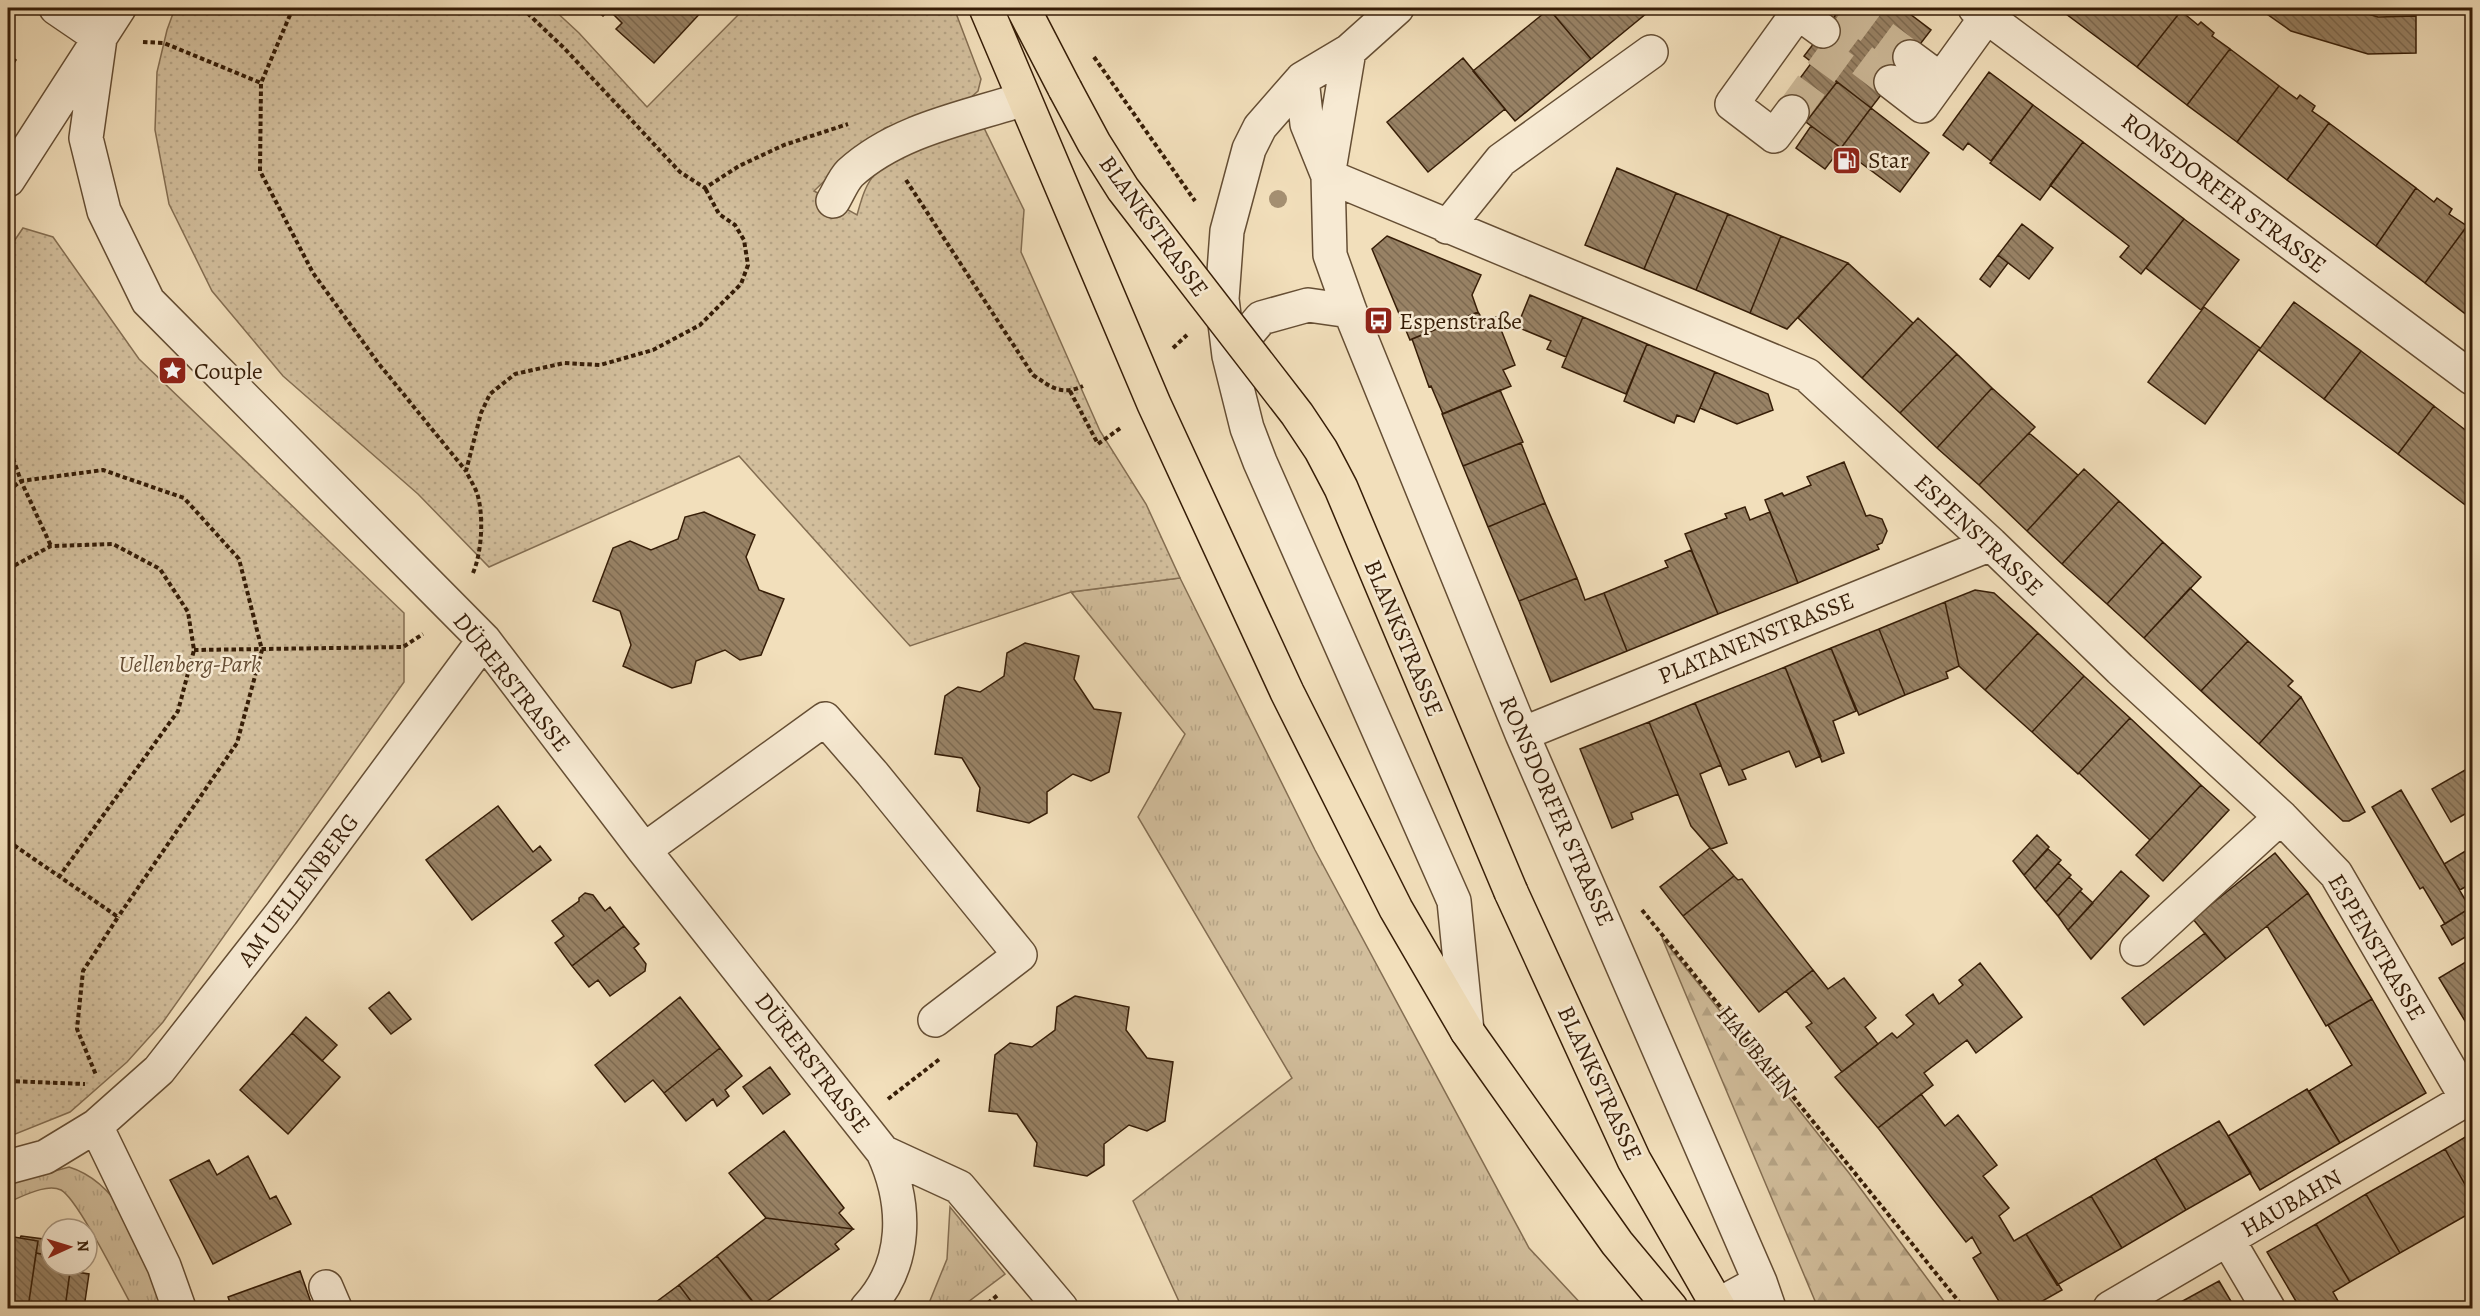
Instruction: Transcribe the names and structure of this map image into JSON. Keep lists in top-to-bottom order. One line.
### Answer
{"streets":{"main road":["BLANKSTRASSE"],"street":["RONSDORFER STRASSE","ESPENSTRASSE","PLATANENSTRASSE","DÜRERSTRASSE","AM UELLENBERG","HAUBAHN"]},"crossings":[["RONSDORFER STRASSE","ESPENSTRASSE"],["RONSDORFER STRASSE","PLATANENSTRASSE"],["ESPENSTRASSE","PLATANENSTRASSE"],["ESPENSTRASSE","HAUBAHN"],["DÜRERSTRASSE","AM UELLENBERG"]],"parks":["Uellenberg-Park"],"places":{"fuel station":["Star"],"bus stop":["Espenstraße"],"place":["Couple"]},"north":"right"}
